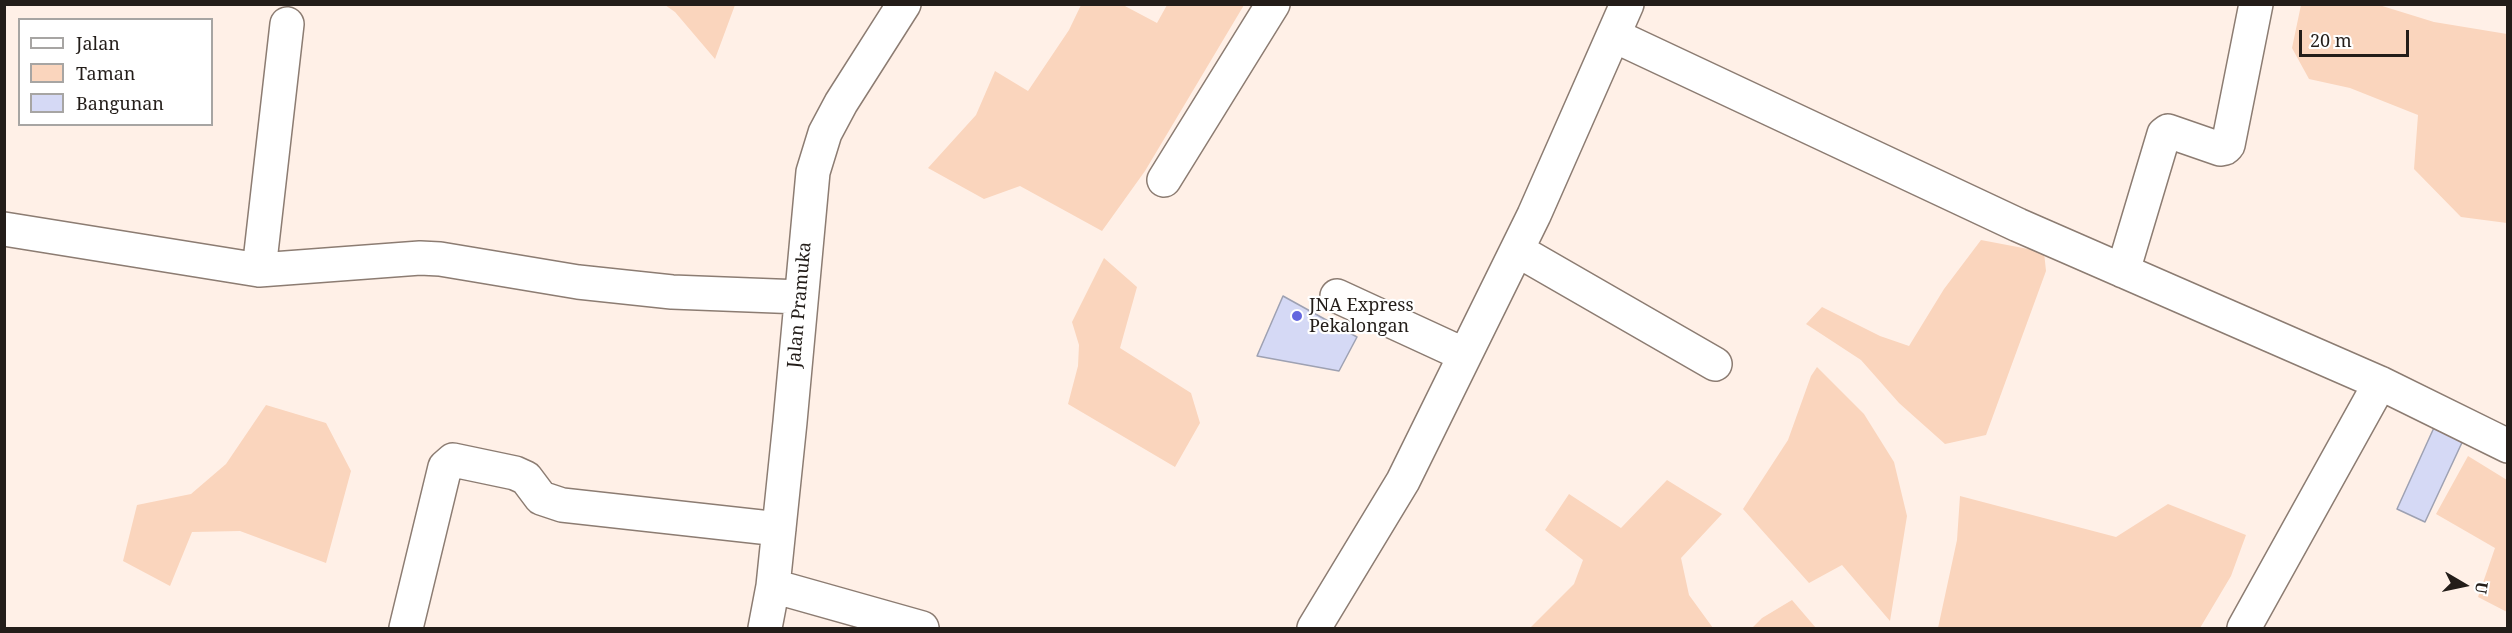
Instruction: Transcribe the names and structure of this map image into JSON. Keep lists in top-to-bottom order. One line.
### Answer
{"streets":{"street":["Jalan Pramuka"]},"places":["JNA Express Pekalongan"],"legend":["Jalan","Taman","Bangunan"],"scale_bar":"20 m","north":"right"}
